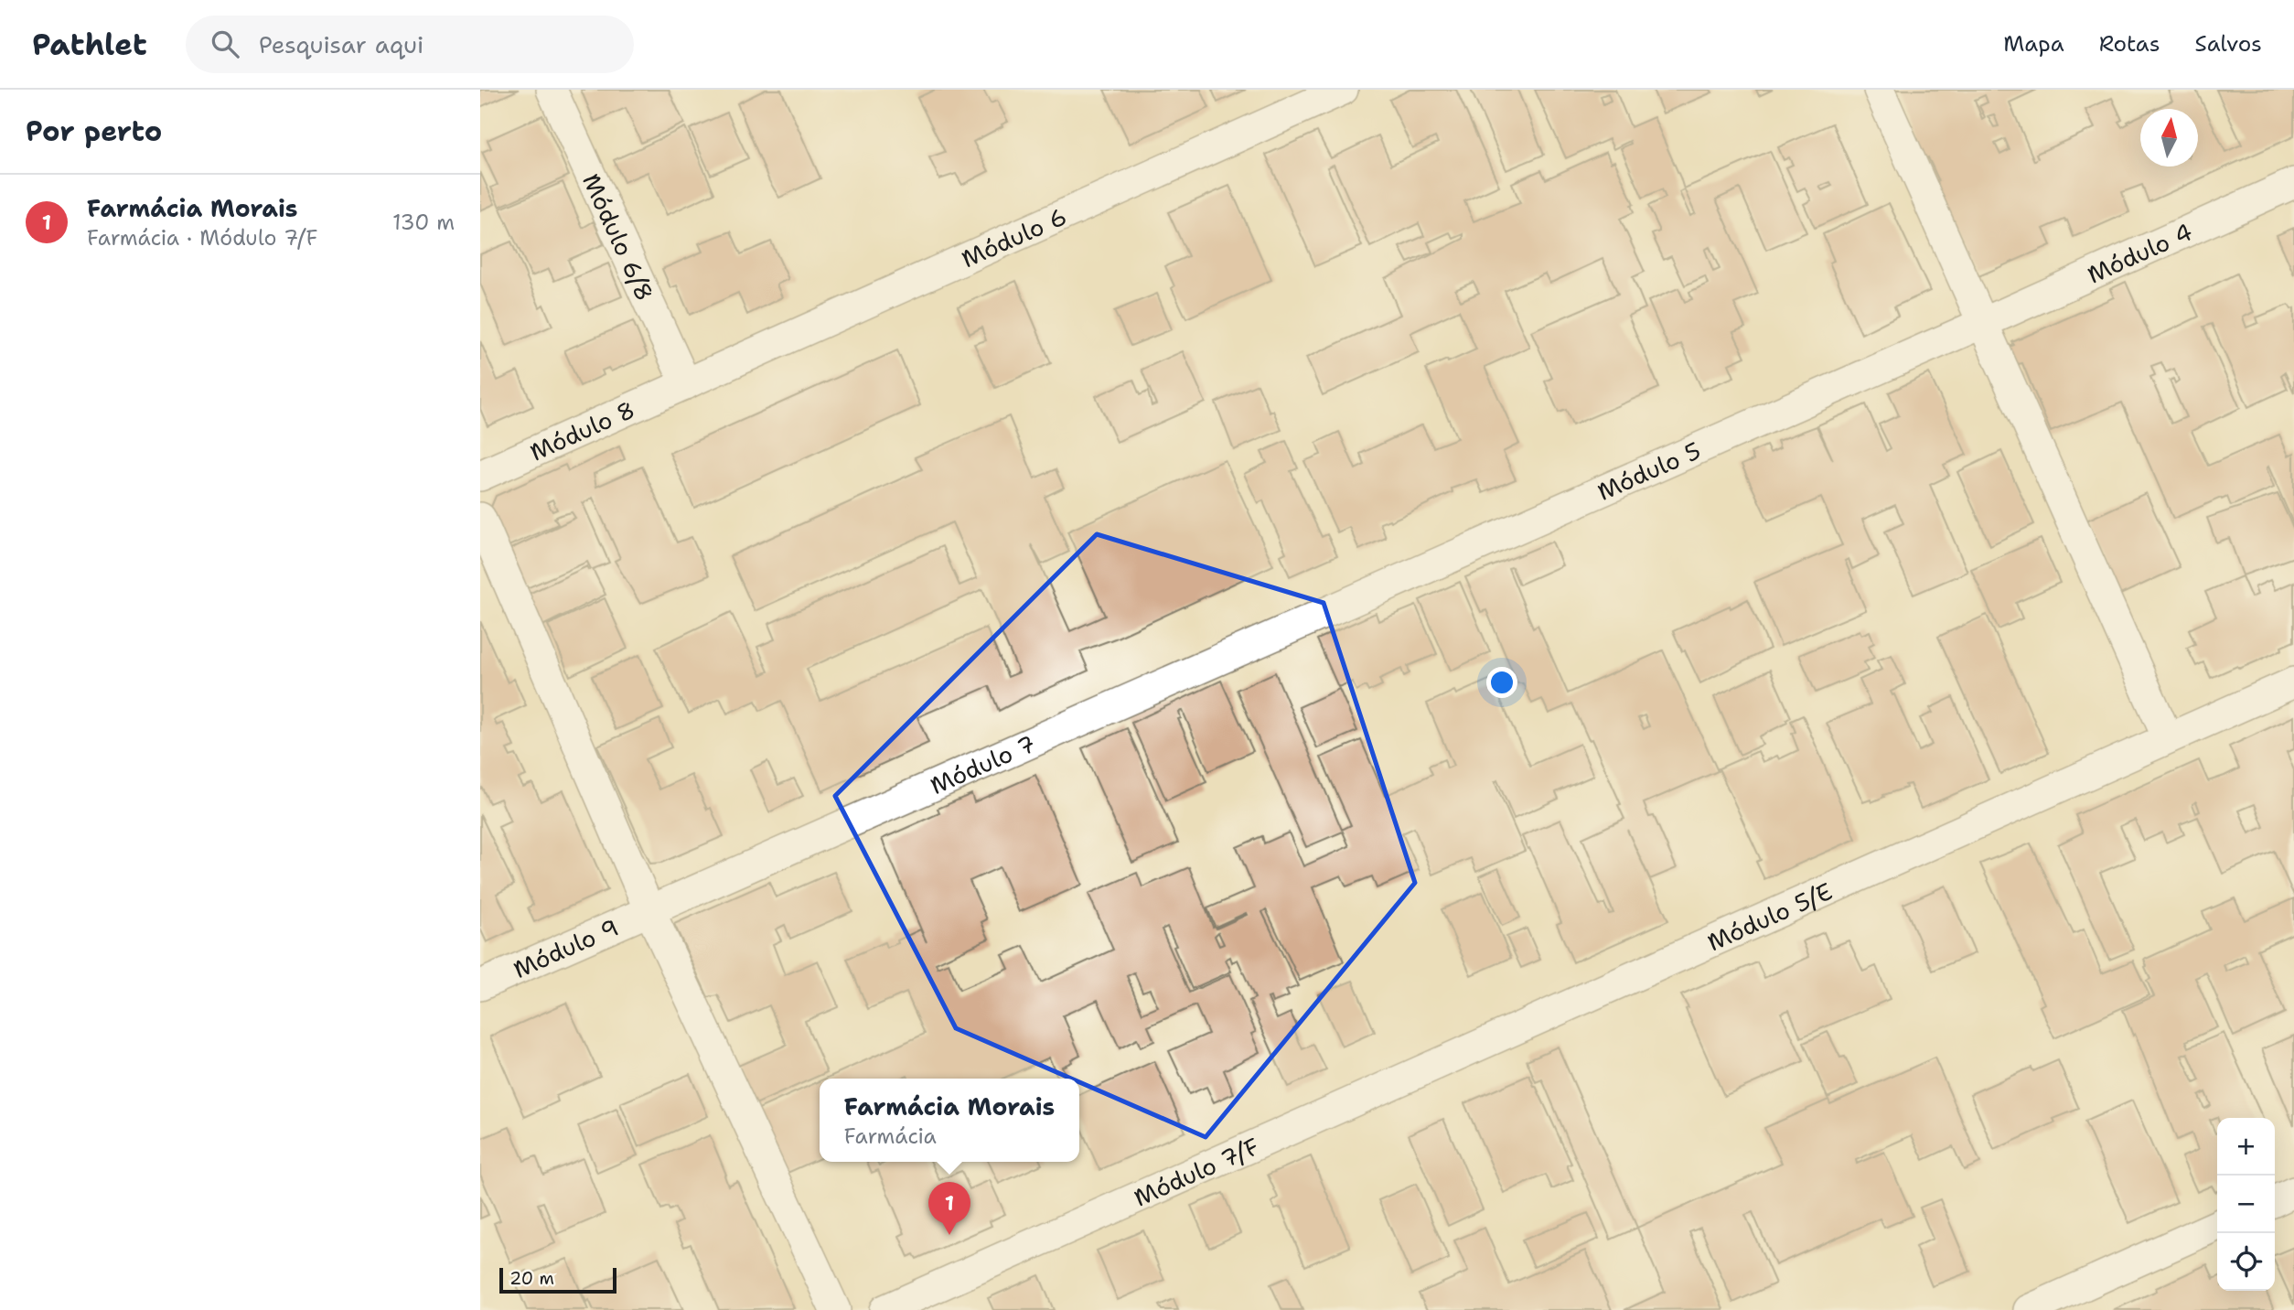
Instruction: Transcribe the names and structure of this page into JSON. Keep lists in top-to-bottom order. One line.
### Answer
{"streets":{"street":["Módulo 6/8","Módulo 6","Módulo 4","Módulo 8","Módulo 5","Módulo 7","Módulo 5/E","Módulo 9","Módulo 7/F"]},"crossings":[["Módulo 6/8","Módulo 6"],["Módulo 6/8","Módulo 8"],["Módulo 6","Módulo 8"],["Módulo 4","Módulo 5"],["Módulo 5","Módulo 7"],["Módulo 7","Módulo 9"],["Módulo 5/E","Módulo 7/F"]],"scale_bar":"20 m","north":"top","page":{"header":"Pathlet","search":"Pesquisar aqui","nav":["Mapa","Rotas","Salvos"],"heading":"Por perto","list":[{"mark":"1","name":"Farmácia Morais","note":"Farmácia · Módulo 7/F","value":"130 m"}],"popup":["Farmácia Morais","Farmácia"],"map_buttons":["+","−"],"pins":"1","scale":"20 m"}}
